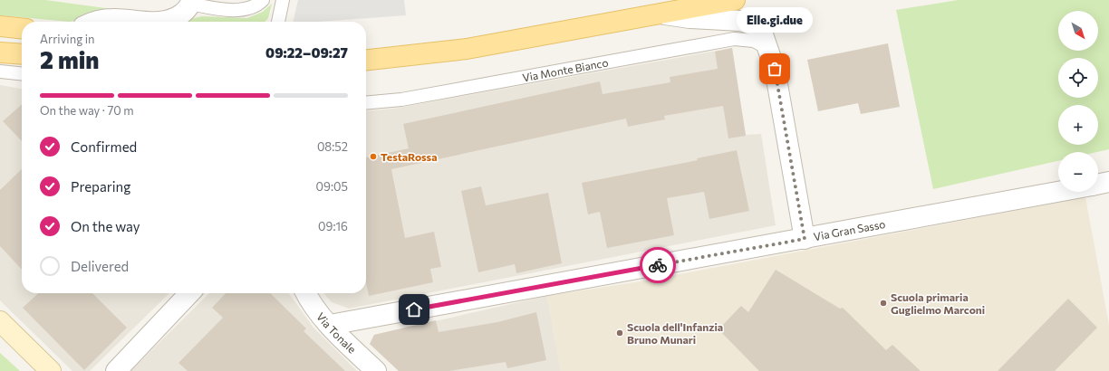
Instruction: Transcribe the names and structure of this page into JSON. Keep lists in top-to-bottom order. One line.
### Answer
{"streets":{"street":["Via Gran Sasso","Via Tonale"],"lane":["Via Monte Bianco"]},"crossings":[["Via Gran Sasso","Via Tonale"]],"places":["Elle.gi.due","TestaRossa","Scuola primaria Guglielmo Marconi","Scuola dell'Infanzia Bruno Munari"],"north":"bottom right","page":{"bubble":"Elle.gi.due","map_buttons":["+","−"],"heading":["2 min","Arriving in","09:22–09:27"],"bar":"On the way · 70 m","list":[["Confirmed","08:52"],["Preparing","09:05"],["On the way","09:16"],"Delivered"]}}
